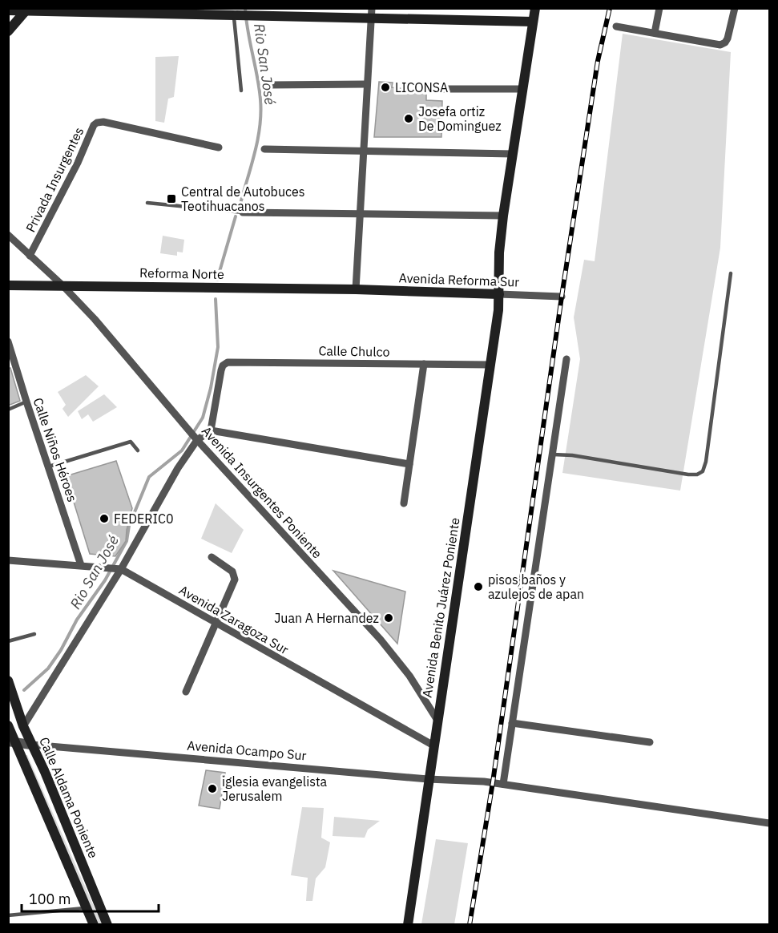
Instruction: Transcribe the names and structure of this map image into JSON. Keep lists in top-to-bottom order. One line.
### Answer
{"streets":{"main road":["Reforma Norte","Avenida Reforma Sur","Avenida Benito Juárez Poniente","Calle Aldama Poniente"],"street":["Privada Insurgentes","Calle Chulco","Calle Niños Héroes","Avenida Insurgentes Poniente","Avenida Zaragoza Sur","Avenida Ocampo Sur"]},"crossings":[["Privada Insurgentes","Avenida Insurgentes Poniente"],["Reforma Norte","Avenida Reforma Sur"],["Reforma Norte","Avenida Insurgentes Poniente"],["Avenida Reforma Sur","Avenida Benito Juárez Poniente"],["Calle Chulco","Avenida Benito Juárez Poniente"],["Calle Niños Héroes","Avenida Zaragoza Sur"],["Avenida Insurgentes Poniente","Avenida Benito Juárez Poniente"],["Avenida Benito Juárez Poniente","Avenida Zaragoza Sur"],["Avenida Benito Juárez Poniente","Avenida Ocampo Sur"],["Avenida Ocampo Sur","Calle Aldama Poniente"]],"water":["Rio San José"],"places":{"other":["LICONSA","Josefa ortiz De Dominguez","FEDERIC0","pisos baños y azulejos de apan","Juan A Hernandez","iglesia evangelista Jerusalem"],"transit":["Central de Autobuces Teotihuacanos"]},"scale_bar":"100 m"}
